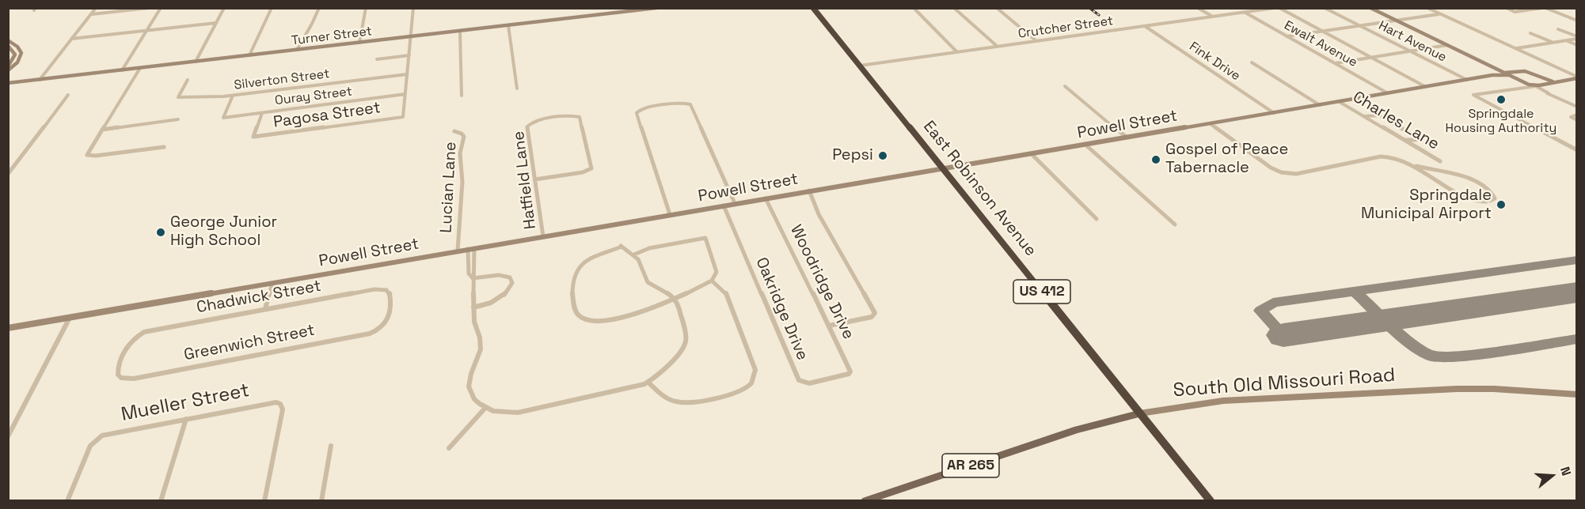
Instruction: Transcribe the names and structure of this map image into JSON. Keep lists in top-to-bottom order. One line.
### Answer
{"streets":{"highway":["East Robinson Avenue","US 412"],"main road":["South Old Missouri Road","AR 265"],"street":["Crutcher Street","Turner Street","Hart Avenue","Ewalt Avenue","Fink Drive","Silverton Street","Ouray Street","Pagosa Street","Charles Lane","Powell Street","Hatfield Lane","Lucian Lane","Woodridge Drive","Chadwick Street","Oakridge Drive","Greenwich Street","Mueller Street"]},"crossings":[["Crutcher Street","Ewalt Avenue"],["Crutcher Street","Fink Drive"],["Crutcher Street","East Robinson Avenue"],["Hart Avenue","Powell Street"],["Ewalt Avenue","Powell Street"],["Fink Drive","Powell Street"],["Silverton Street","Ouray Street"],["Ouray Street","Pagosa Street"],["Charles Lane","Powell Street"],["Powell Street","Hatfield Lane"],["Powell Street","Lucian Lane"],["Powell Street","East Robinson Avenue"],["Powell Street","Woodridge Drive"],["Powell Street","Oakridge Drive"],["East Robinson Avenue","South Old Missouri Road"],["Woodridge Drive","Oakridge Drive"],["Chadwick Street","Greenwich Street"]],"places":["Springdale Housing Authority","Pepsi","Gospel of Peace Tabernacle","Springdale Municipal Airport","George Junior High School"],"north":"right"}
